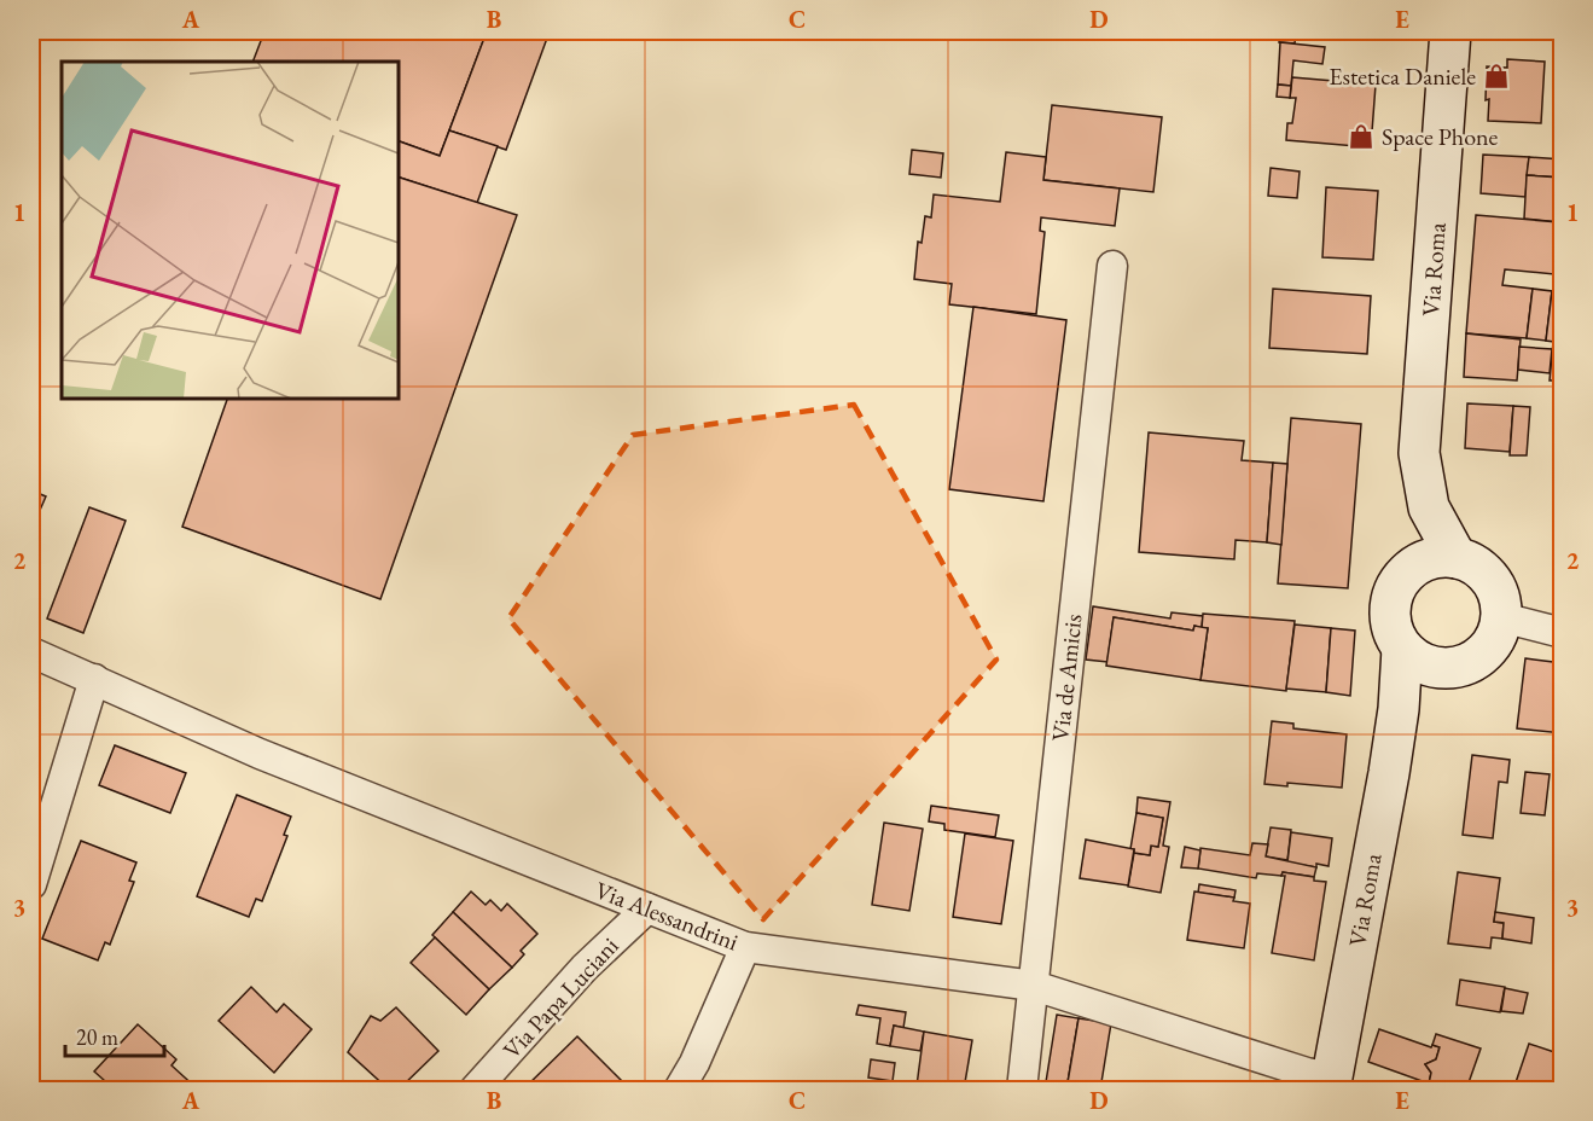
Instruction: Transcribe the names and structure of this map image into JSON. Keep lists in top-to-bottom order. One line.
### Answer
{"streets":{"main road":["Via Roma"],"street":["Via de Amicis","Via Alessandrini","Via Papa Luciani"]},"crossings":[["Via Roma","Via Alessandrini"],["Via de Amicis","Via Alessandrini"],["Via Alessandrini","Via Papa Luciani"]],"places":{"shop":["Estetica Daniele","Space Phone"]},"scale_bar":"20 m","grid":{"columns":["A","B","C","D","E"],"rows":["1","2","3"]}}
